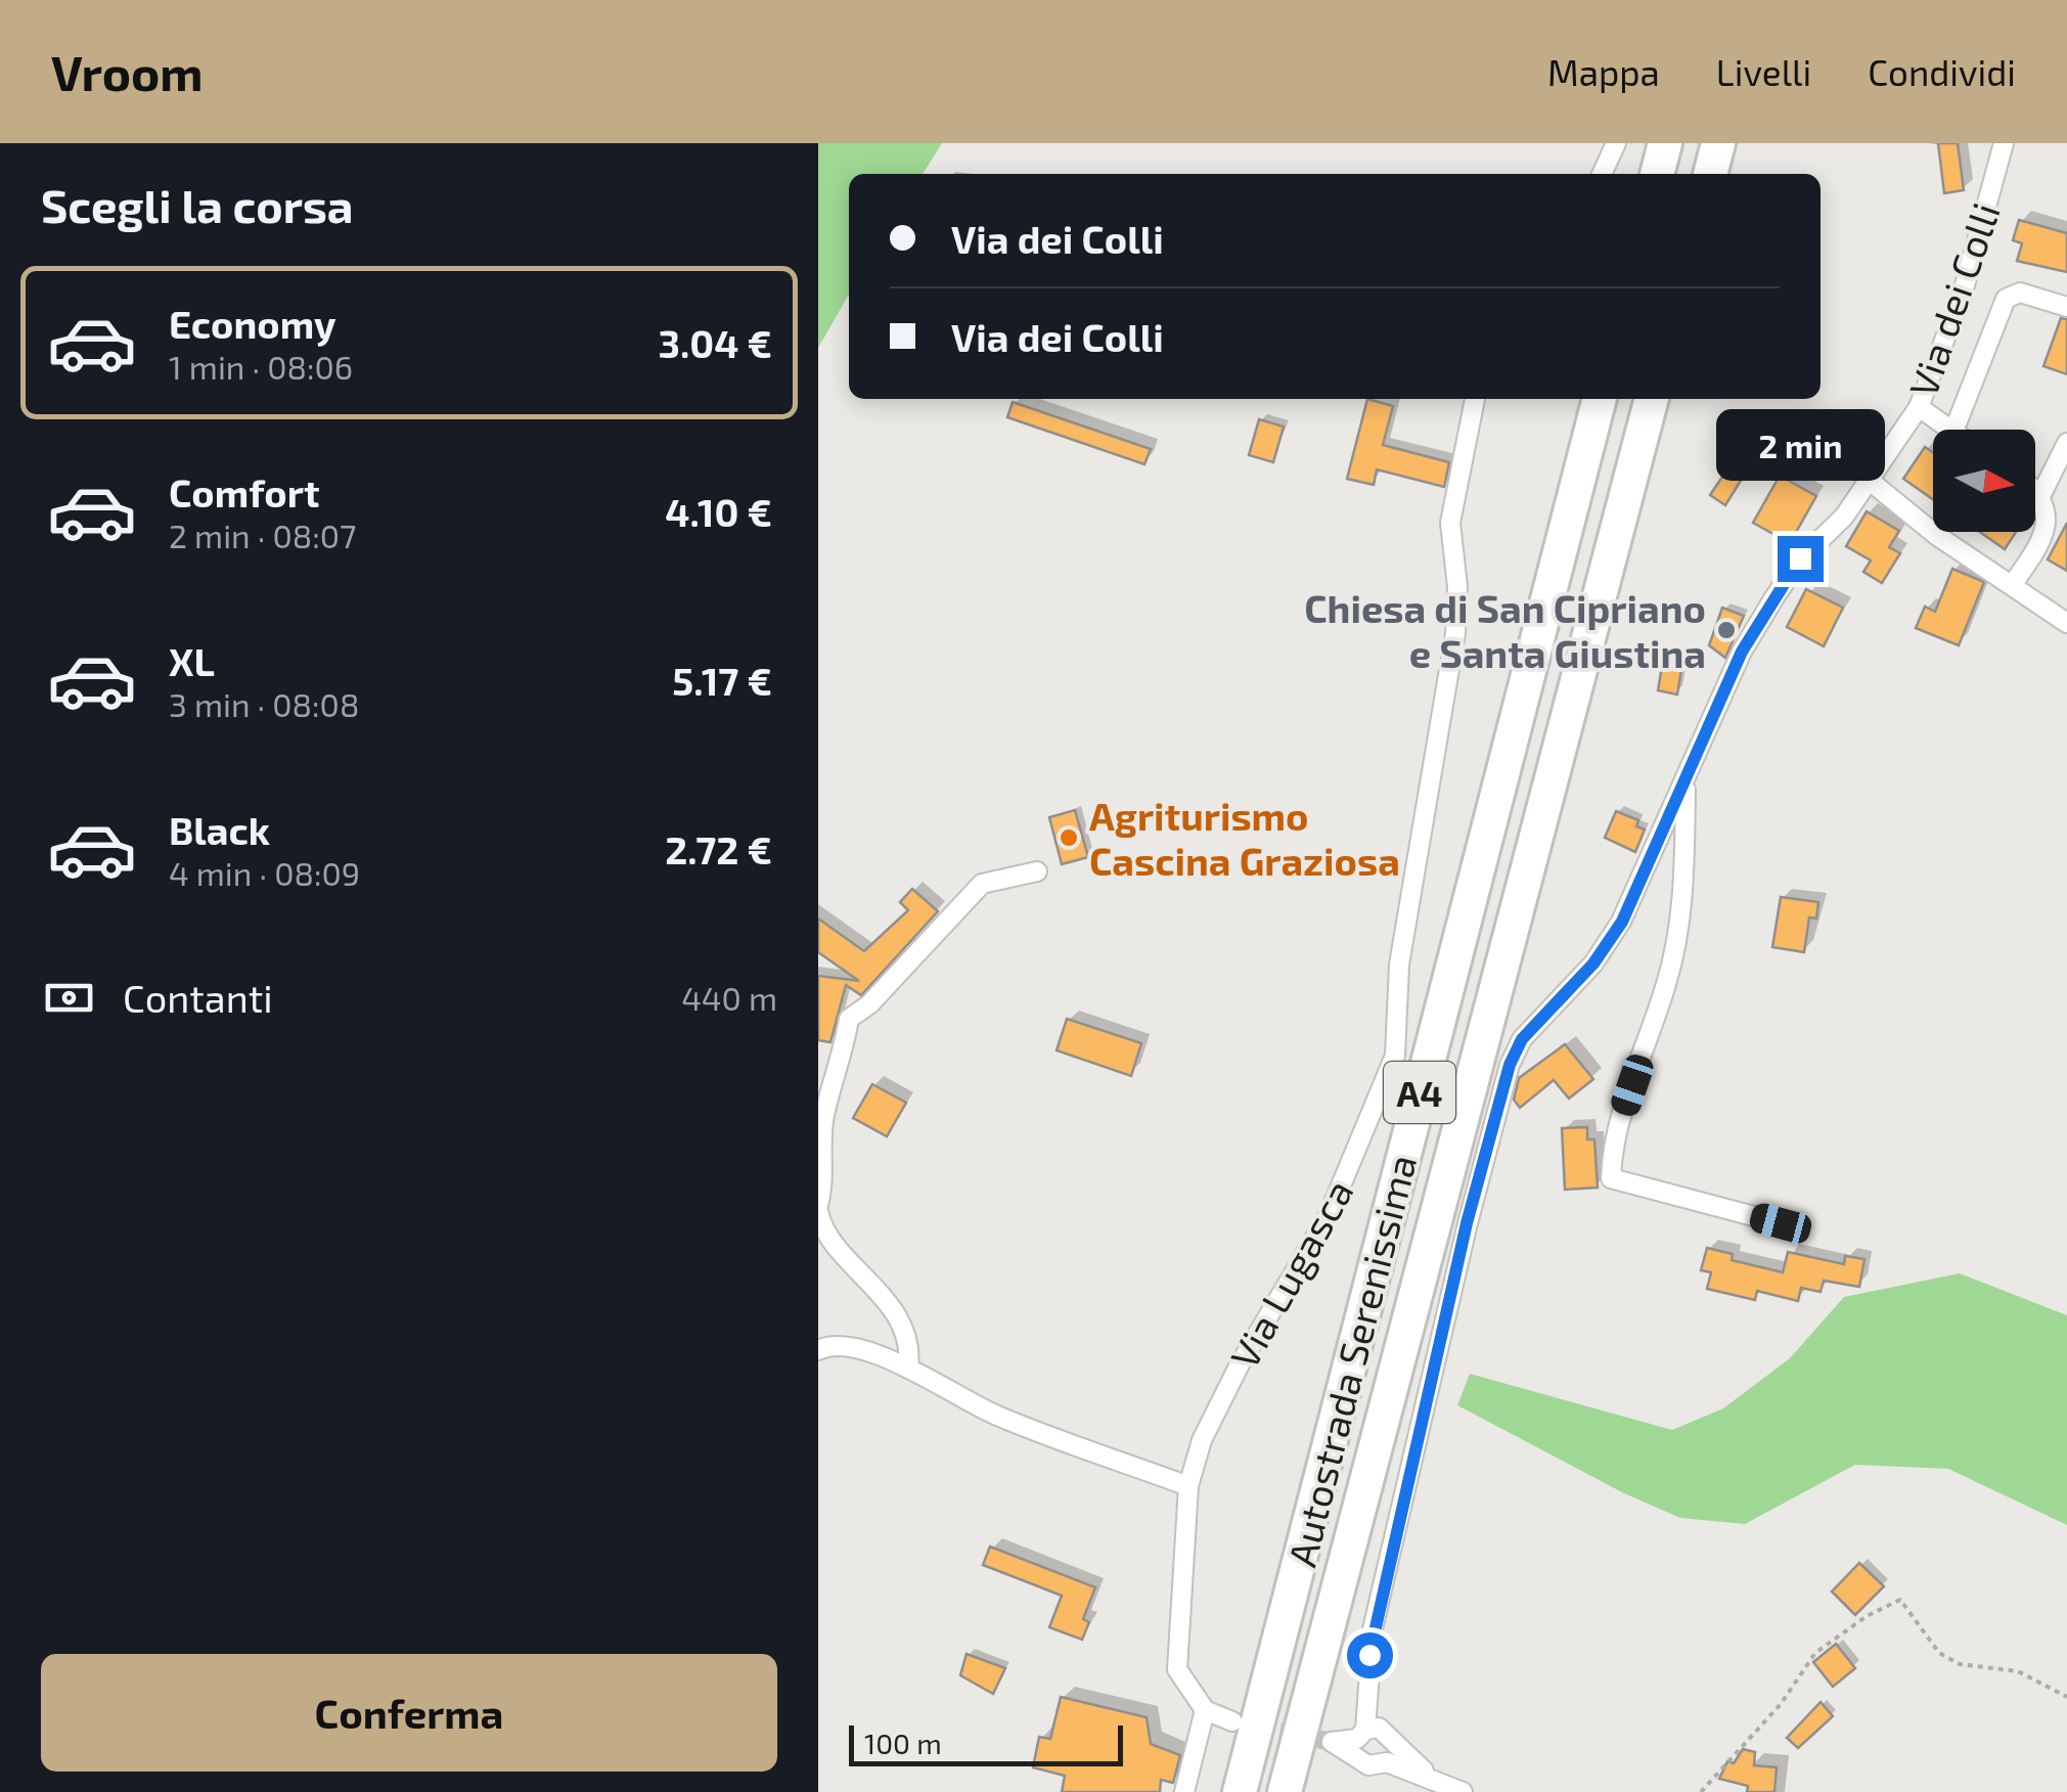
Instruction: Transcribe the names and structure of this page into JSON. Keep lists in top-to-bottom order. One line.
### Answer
{"streets":{"highway":["A4","Autostrada Serenissima"],"street":["Via dei Colli","Via Lugasca"]},"places":["Chiesa di San Cipriano e Santa Giustina","Agriturismo Cascina Graziosa"],"scale_bar":"100 m","north":"right","page":{"header":"Vroom","nav":["Mappa","Livelli","Condividi"],"heading":"Scegli la corsa","banner":["Via dei Colli","Via dei Colli"],"list":[{"name":"Economy","note":"1 min · 08:06","value":"3.04 €"},{"name":"Comfort","note":"2 min · 08:07","value":"4.10 €"},{"name":"XL","note":"3 min · 08:08","value":"5.17 €"},{"name":"Black","note":"4 min · 08:09","value":"2.72 €"}],"bubble":"2 min","pay":["Contanti","440 m"],"buttons":"Conferma","scale":"100 m"}}
